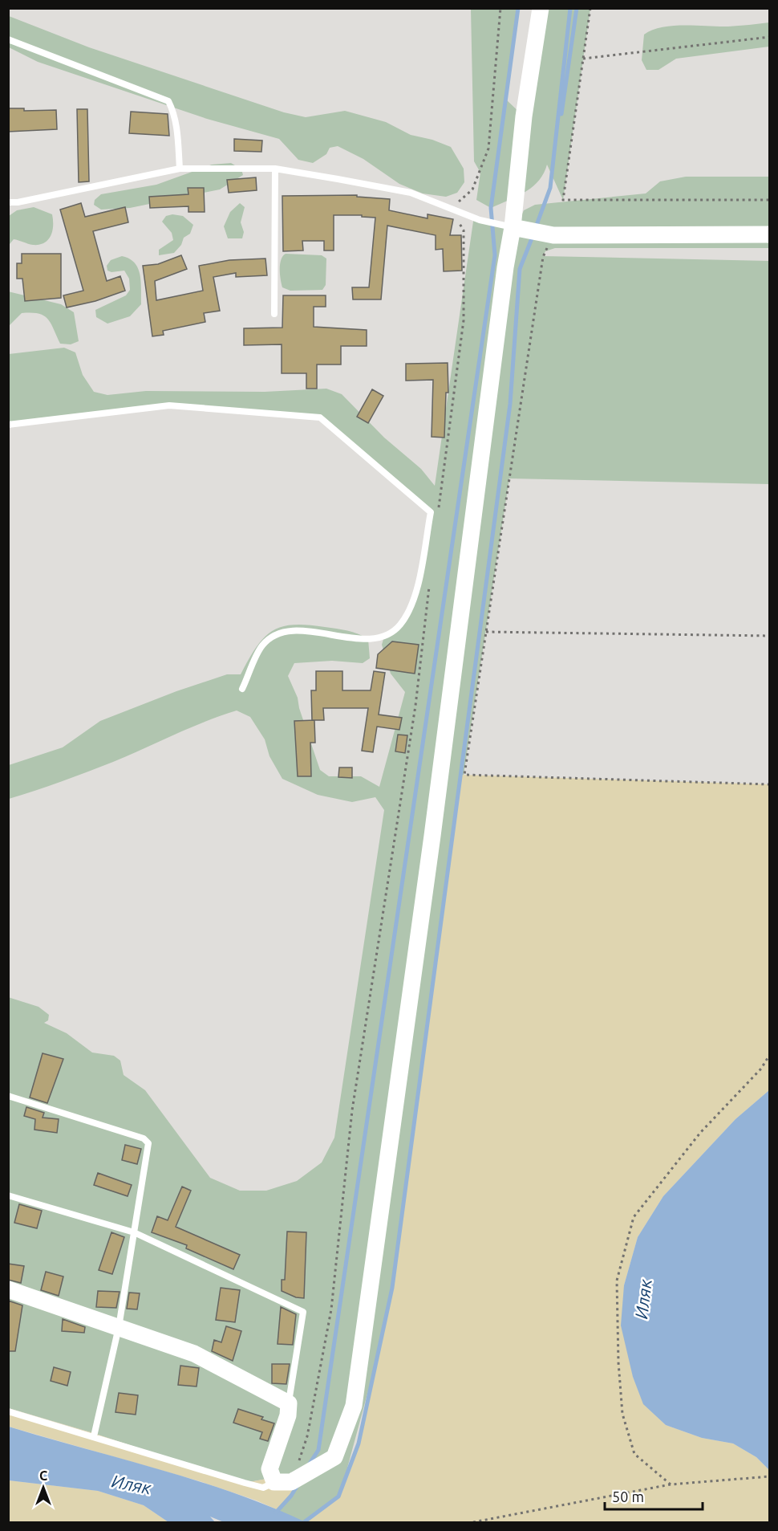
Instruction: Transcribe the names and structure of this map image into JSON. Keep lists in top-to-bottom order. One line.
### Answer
{"water":["Иляк"],"scale_bar":"50 m","north":"top"}
